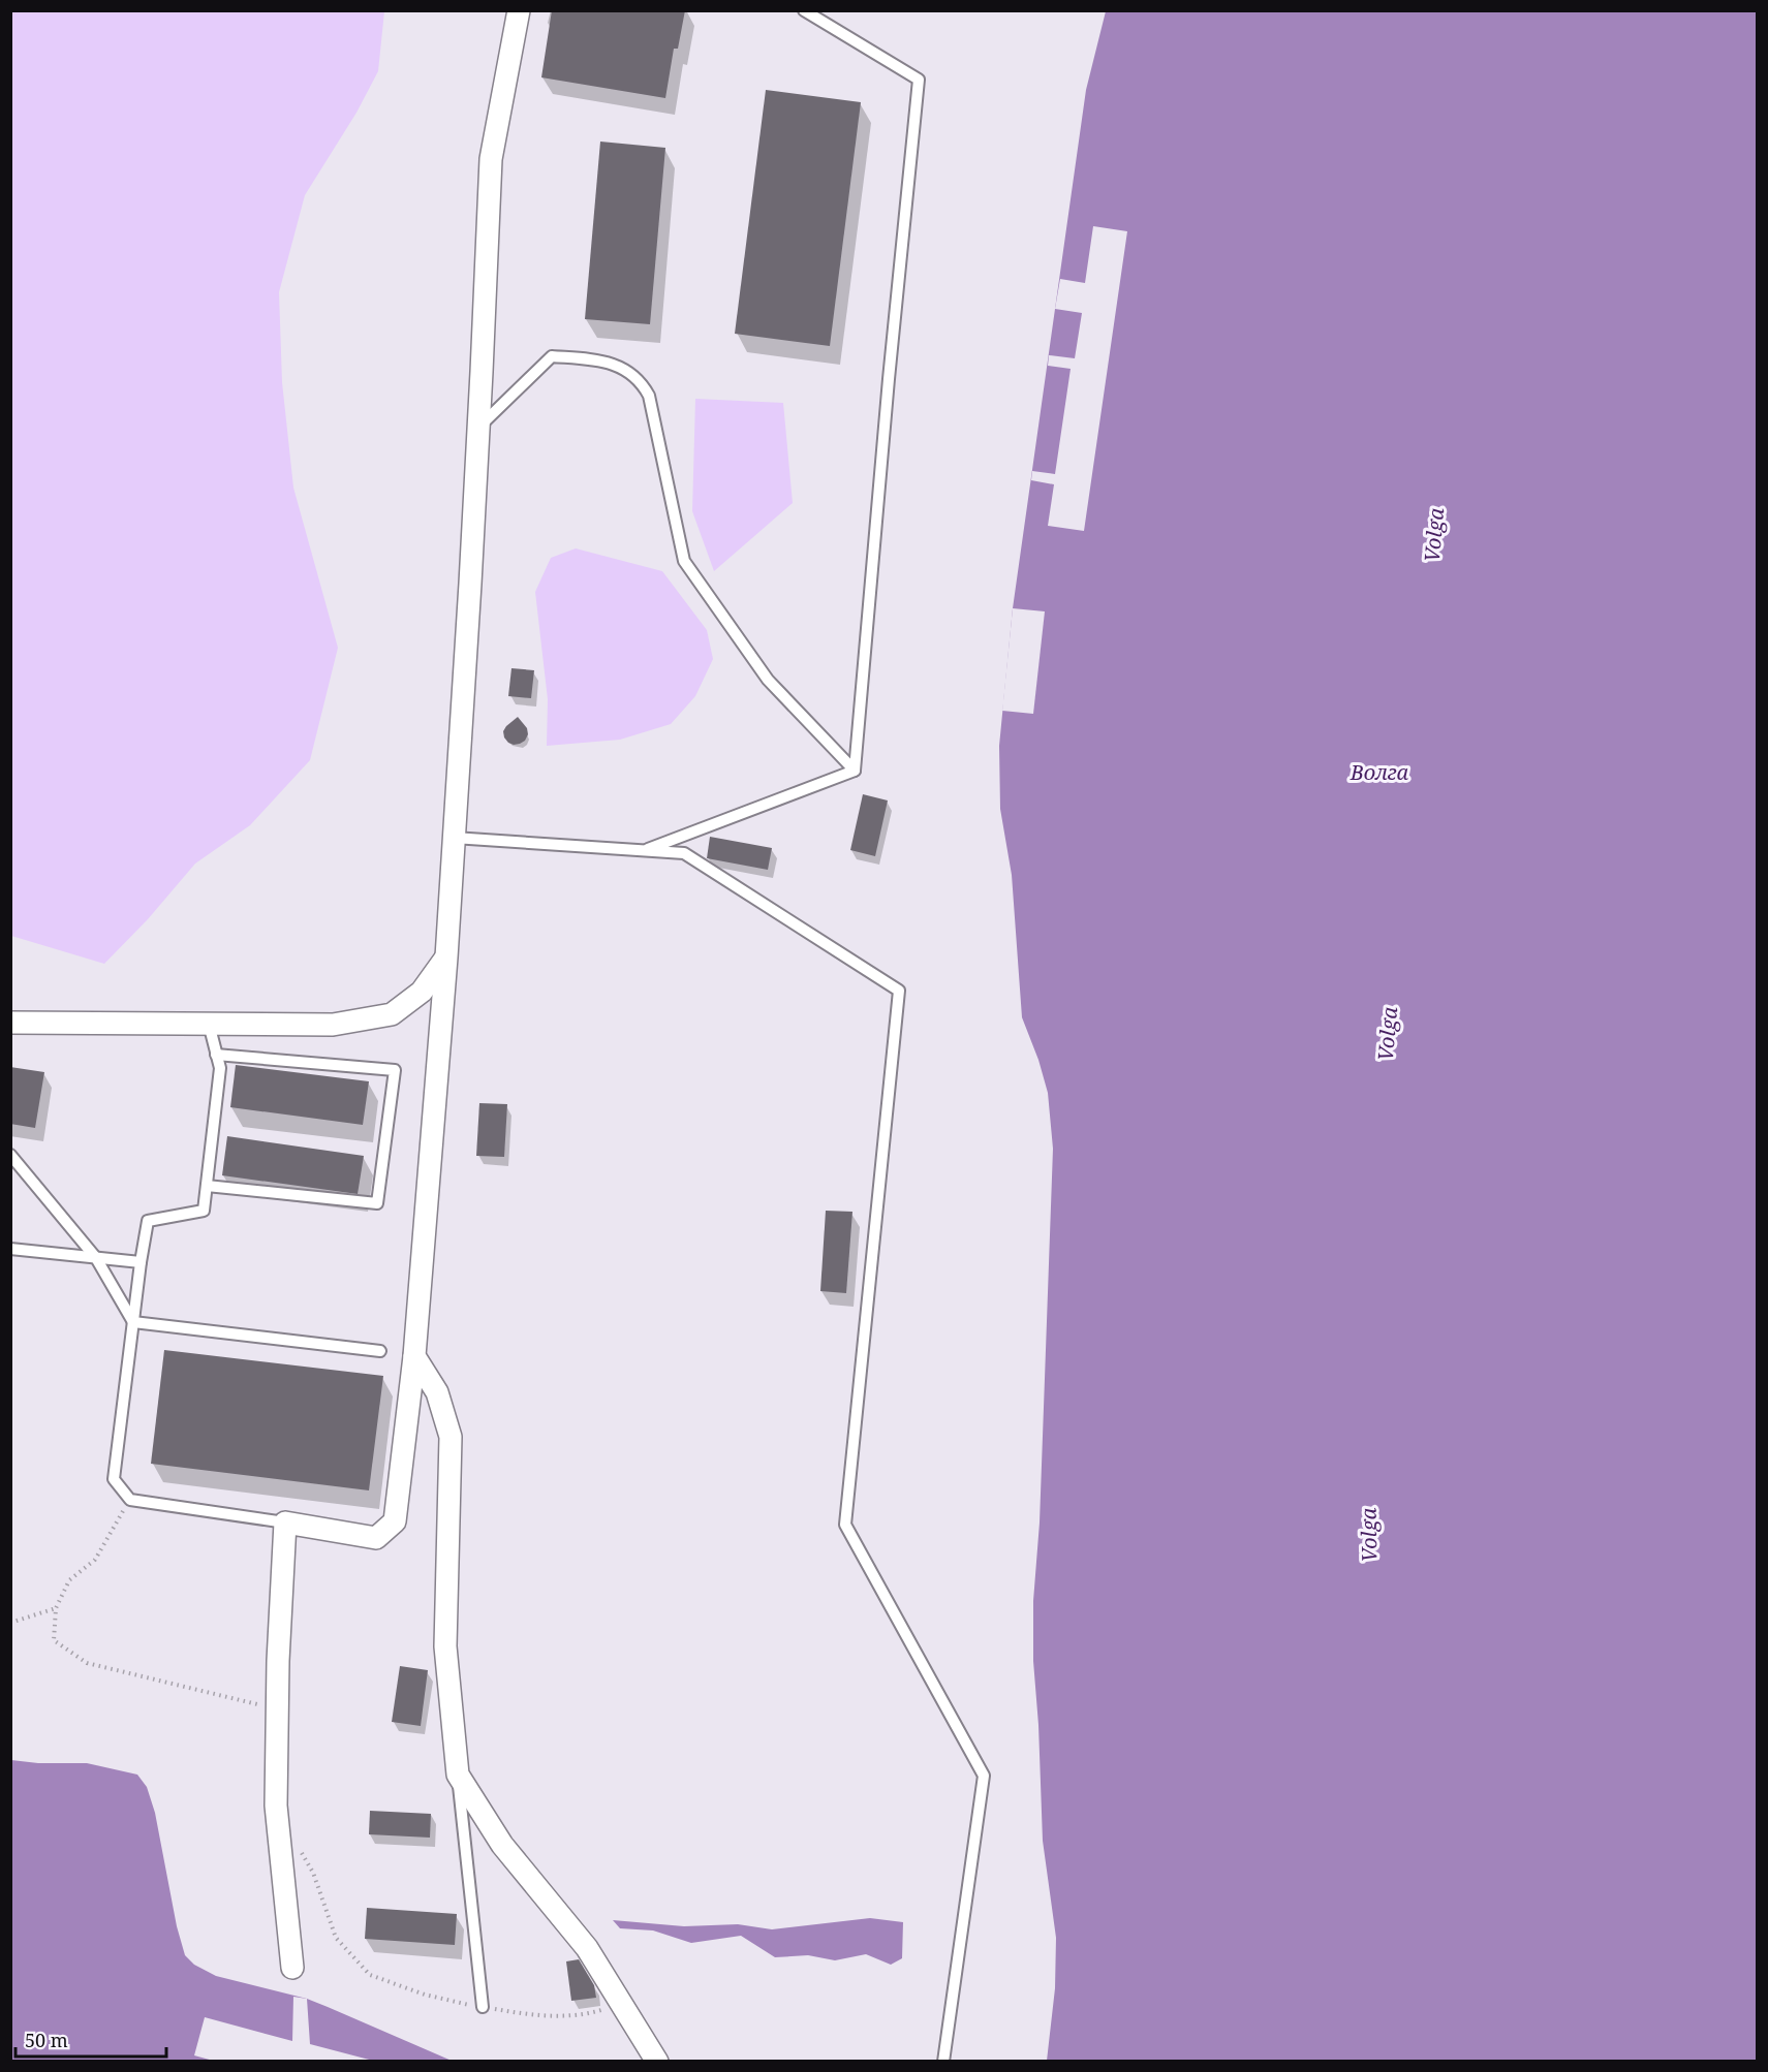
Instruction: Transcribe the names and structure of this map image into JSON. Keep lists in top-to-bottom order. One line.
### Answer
{"water":["Volga","Волга"],"scale_bar":"50 m"}
